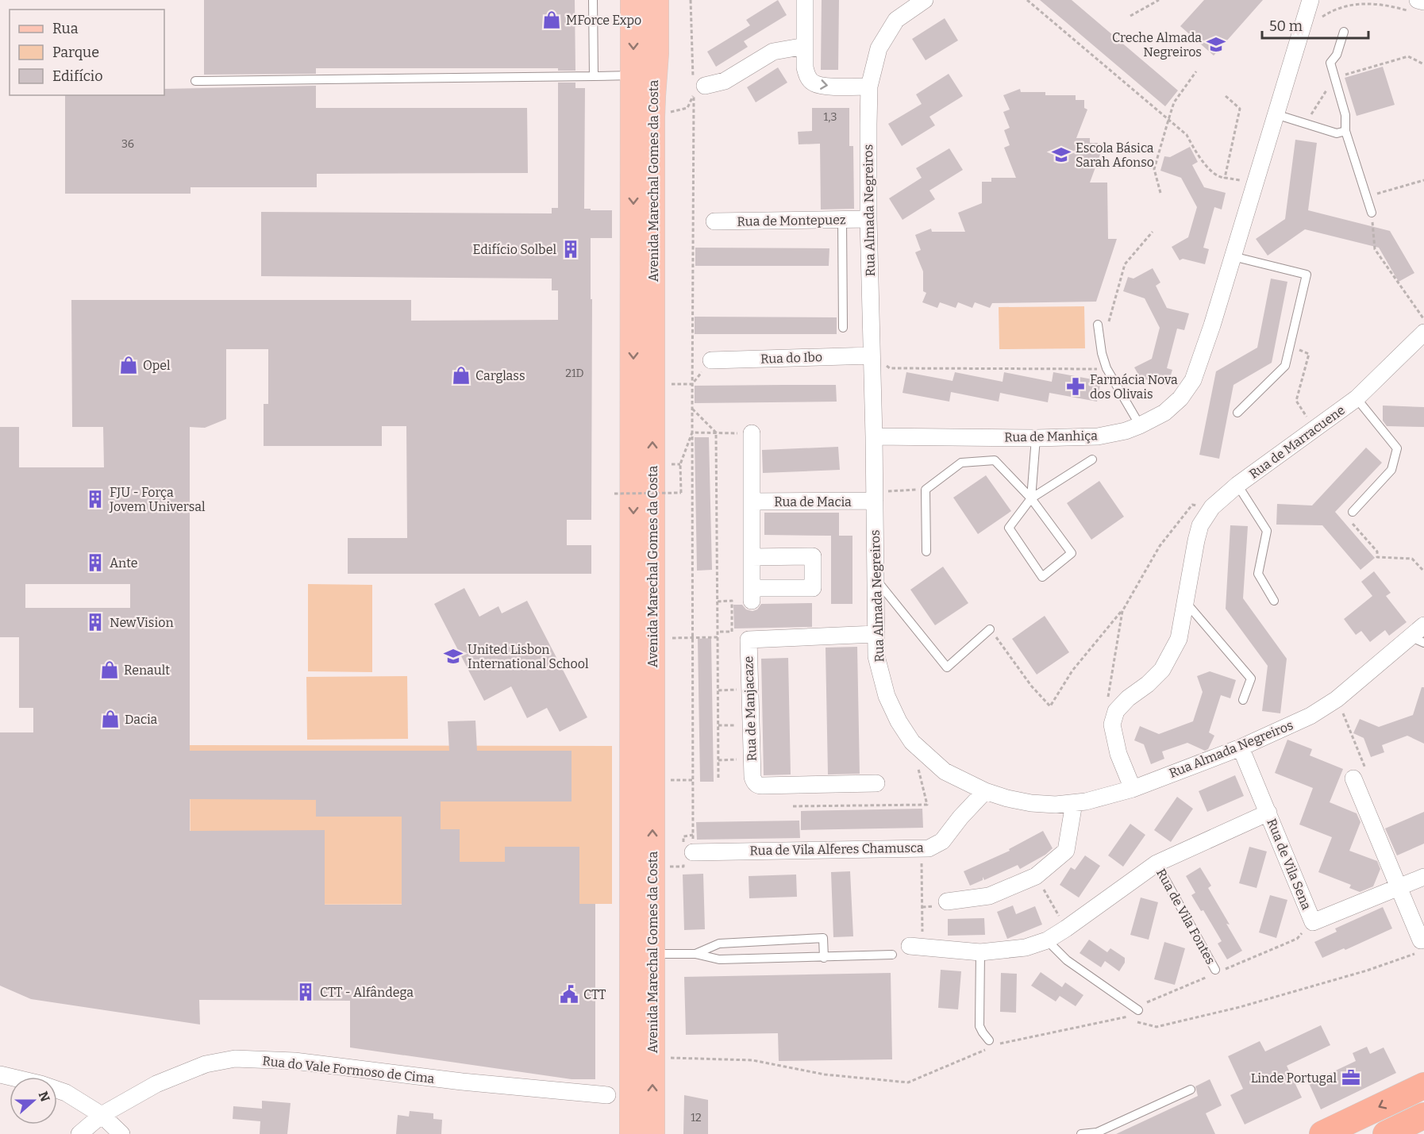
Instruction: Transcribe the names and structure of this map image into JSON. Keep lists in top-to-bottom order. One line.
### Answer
{"streets":{"main road":["Avenida Marechal Gomes da Costa"],"street":["Rua Almada Negreiros","Rua de Montepuez","Rua do Ibo","Rua de Manhiça","Rua de Marracuene","Rua de Macia","Rua de Manjacaze","Rua de Vila Alferes Chamusca","Rua de Vila Sena","Rua de Vila Fontes","Rua do Vale Formoso de Cima"]},"crossings":[["Rua Almada Negreiros","Rua de Montepuez"],["Rua Almada Negreiros","Rua do Ibo"],["Rua Almada Negreiros","Rua de Manhiça"],["Rua Almada Negreiros","Rua de Macia"],["Rua Almada Negreiros","Rua de Manjacaze"],["Rua Almada Negreiros","Rua de Vila Alferes Chamusca"],["Rua Almada Negreiros","Rua de Vila Sena"],["Rua de Vila Sena","Rua de Vila Fontes"]],"places":{"shop":["MForce Expo","Opel","Carglass","Renault","Dacia"],"school or university":["Creche Almada Negreiros","Escola Básica Sarah Afonso","United Lisbon International School"],"building":["Edifício Solbel","FJU - Força Jovem Universal","Ante","NewVision","CTT - Alfândega"],"pharmacy":["Farmácia Nova dos Olivais"],"public building":["CTT"],"office":["Linde Portugal"]},"house_numbers":["1,3","36","21D","12"],"legend":["Rua","Parque","Edifício"],"scale_bar":"50 m","north":"right"}
